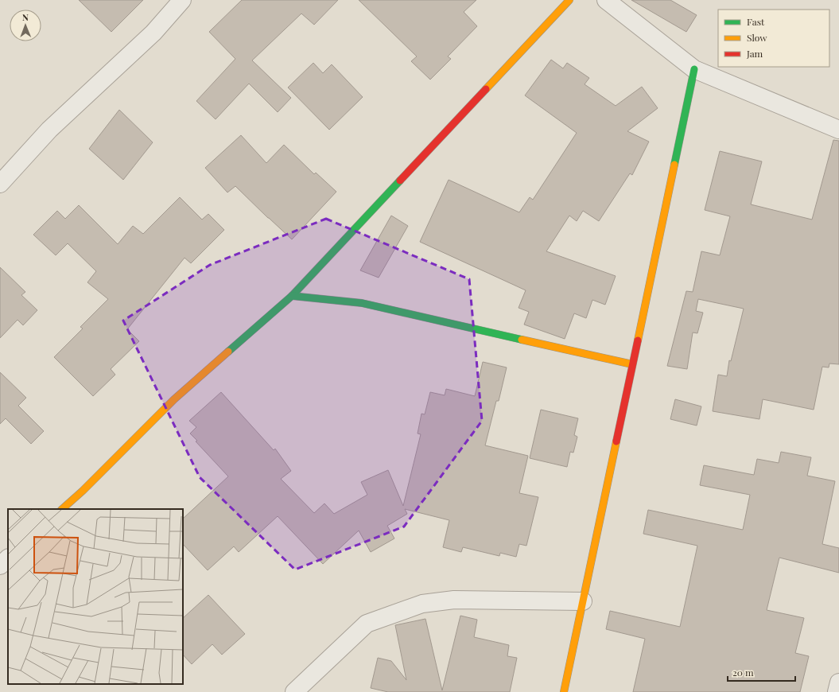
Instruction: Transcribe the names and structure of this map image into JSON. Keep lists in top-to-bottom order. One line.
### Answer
{"legend":["Fast","Slow","Jam"],"scale_bar":"20 m","north":"top"}
